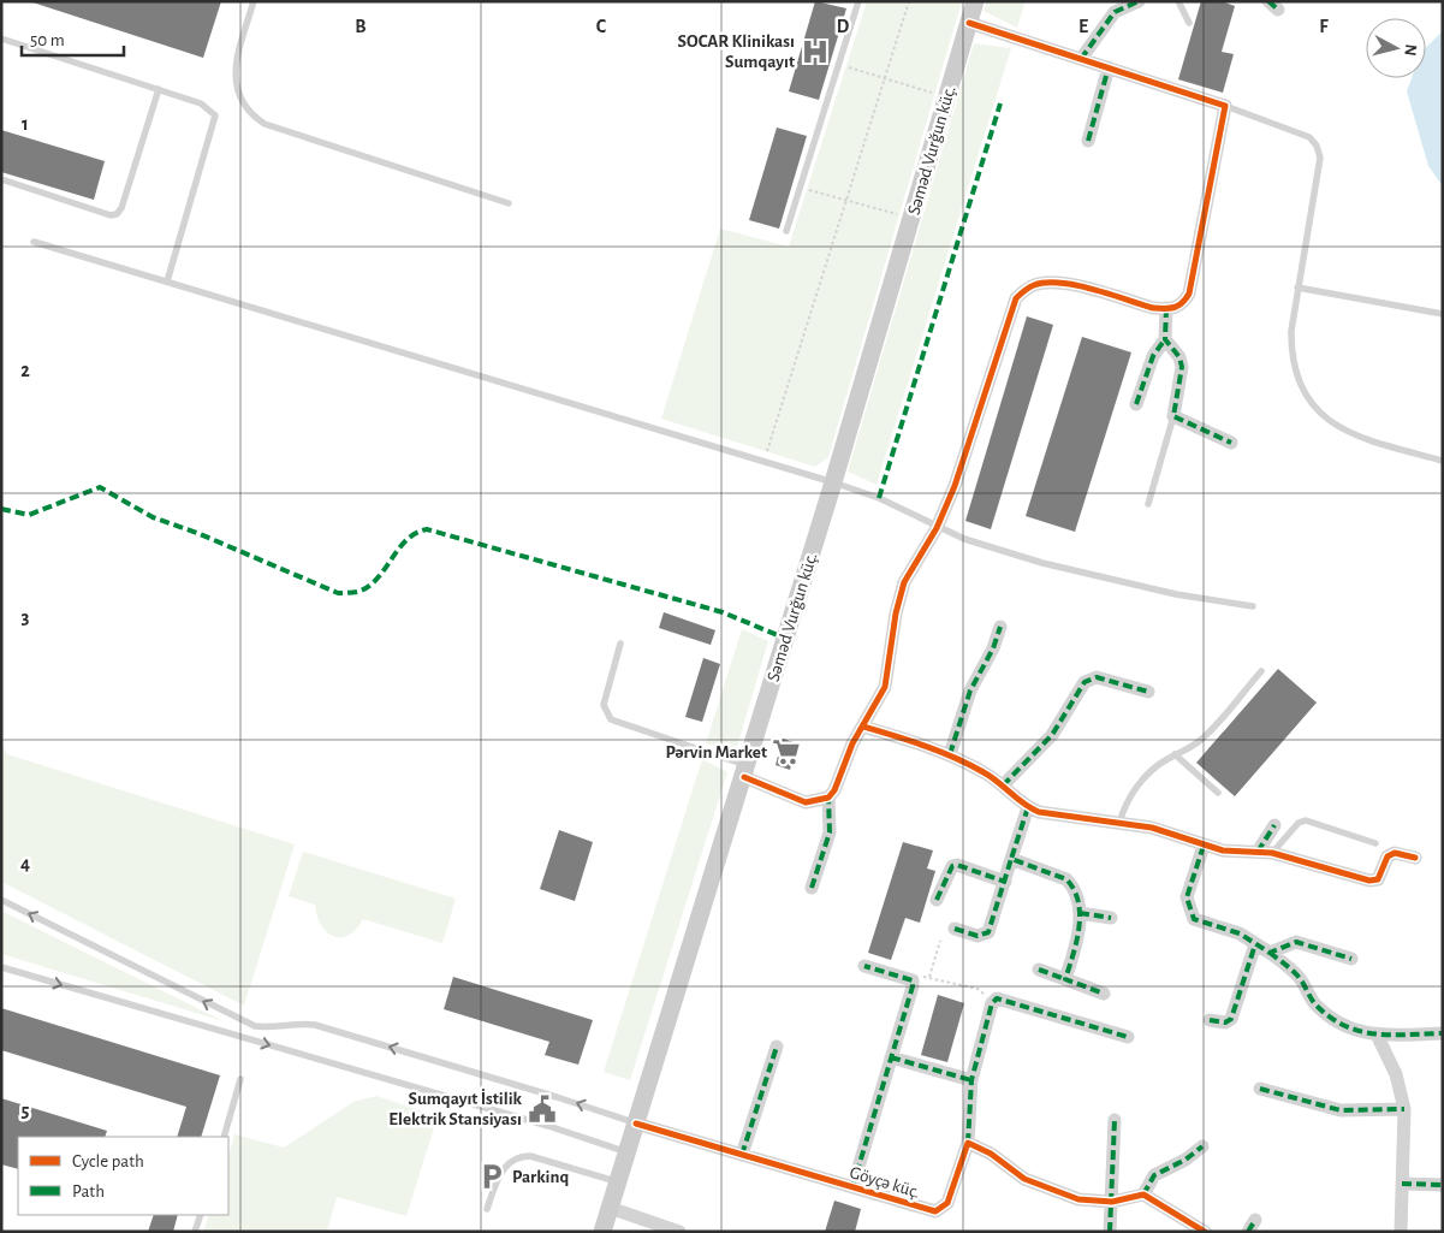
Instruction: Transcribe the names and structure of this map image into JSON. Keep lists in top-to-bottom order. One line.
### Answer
{"streets":{"main road":["Səməd Vurğun küç."],"street":["Göyçə küç."]},"crossings":[["Səməd Vurğun küç.","Göyçə küç."]],"places":{"hospital":["SOCAR Klinikası Sumqayıt"],"supermarket":["Pərvin Market"],"public building":["Sumqayıt İstilik Elektrik Stansiyası"],"parking":["Parkinq"]},"legend":["Cycle path","Path"],"scale_bar":"50 m","north":"right","grid":{"columns":["B","C","D","E","F"],"rows":["1","2","3","4","5"]}}
